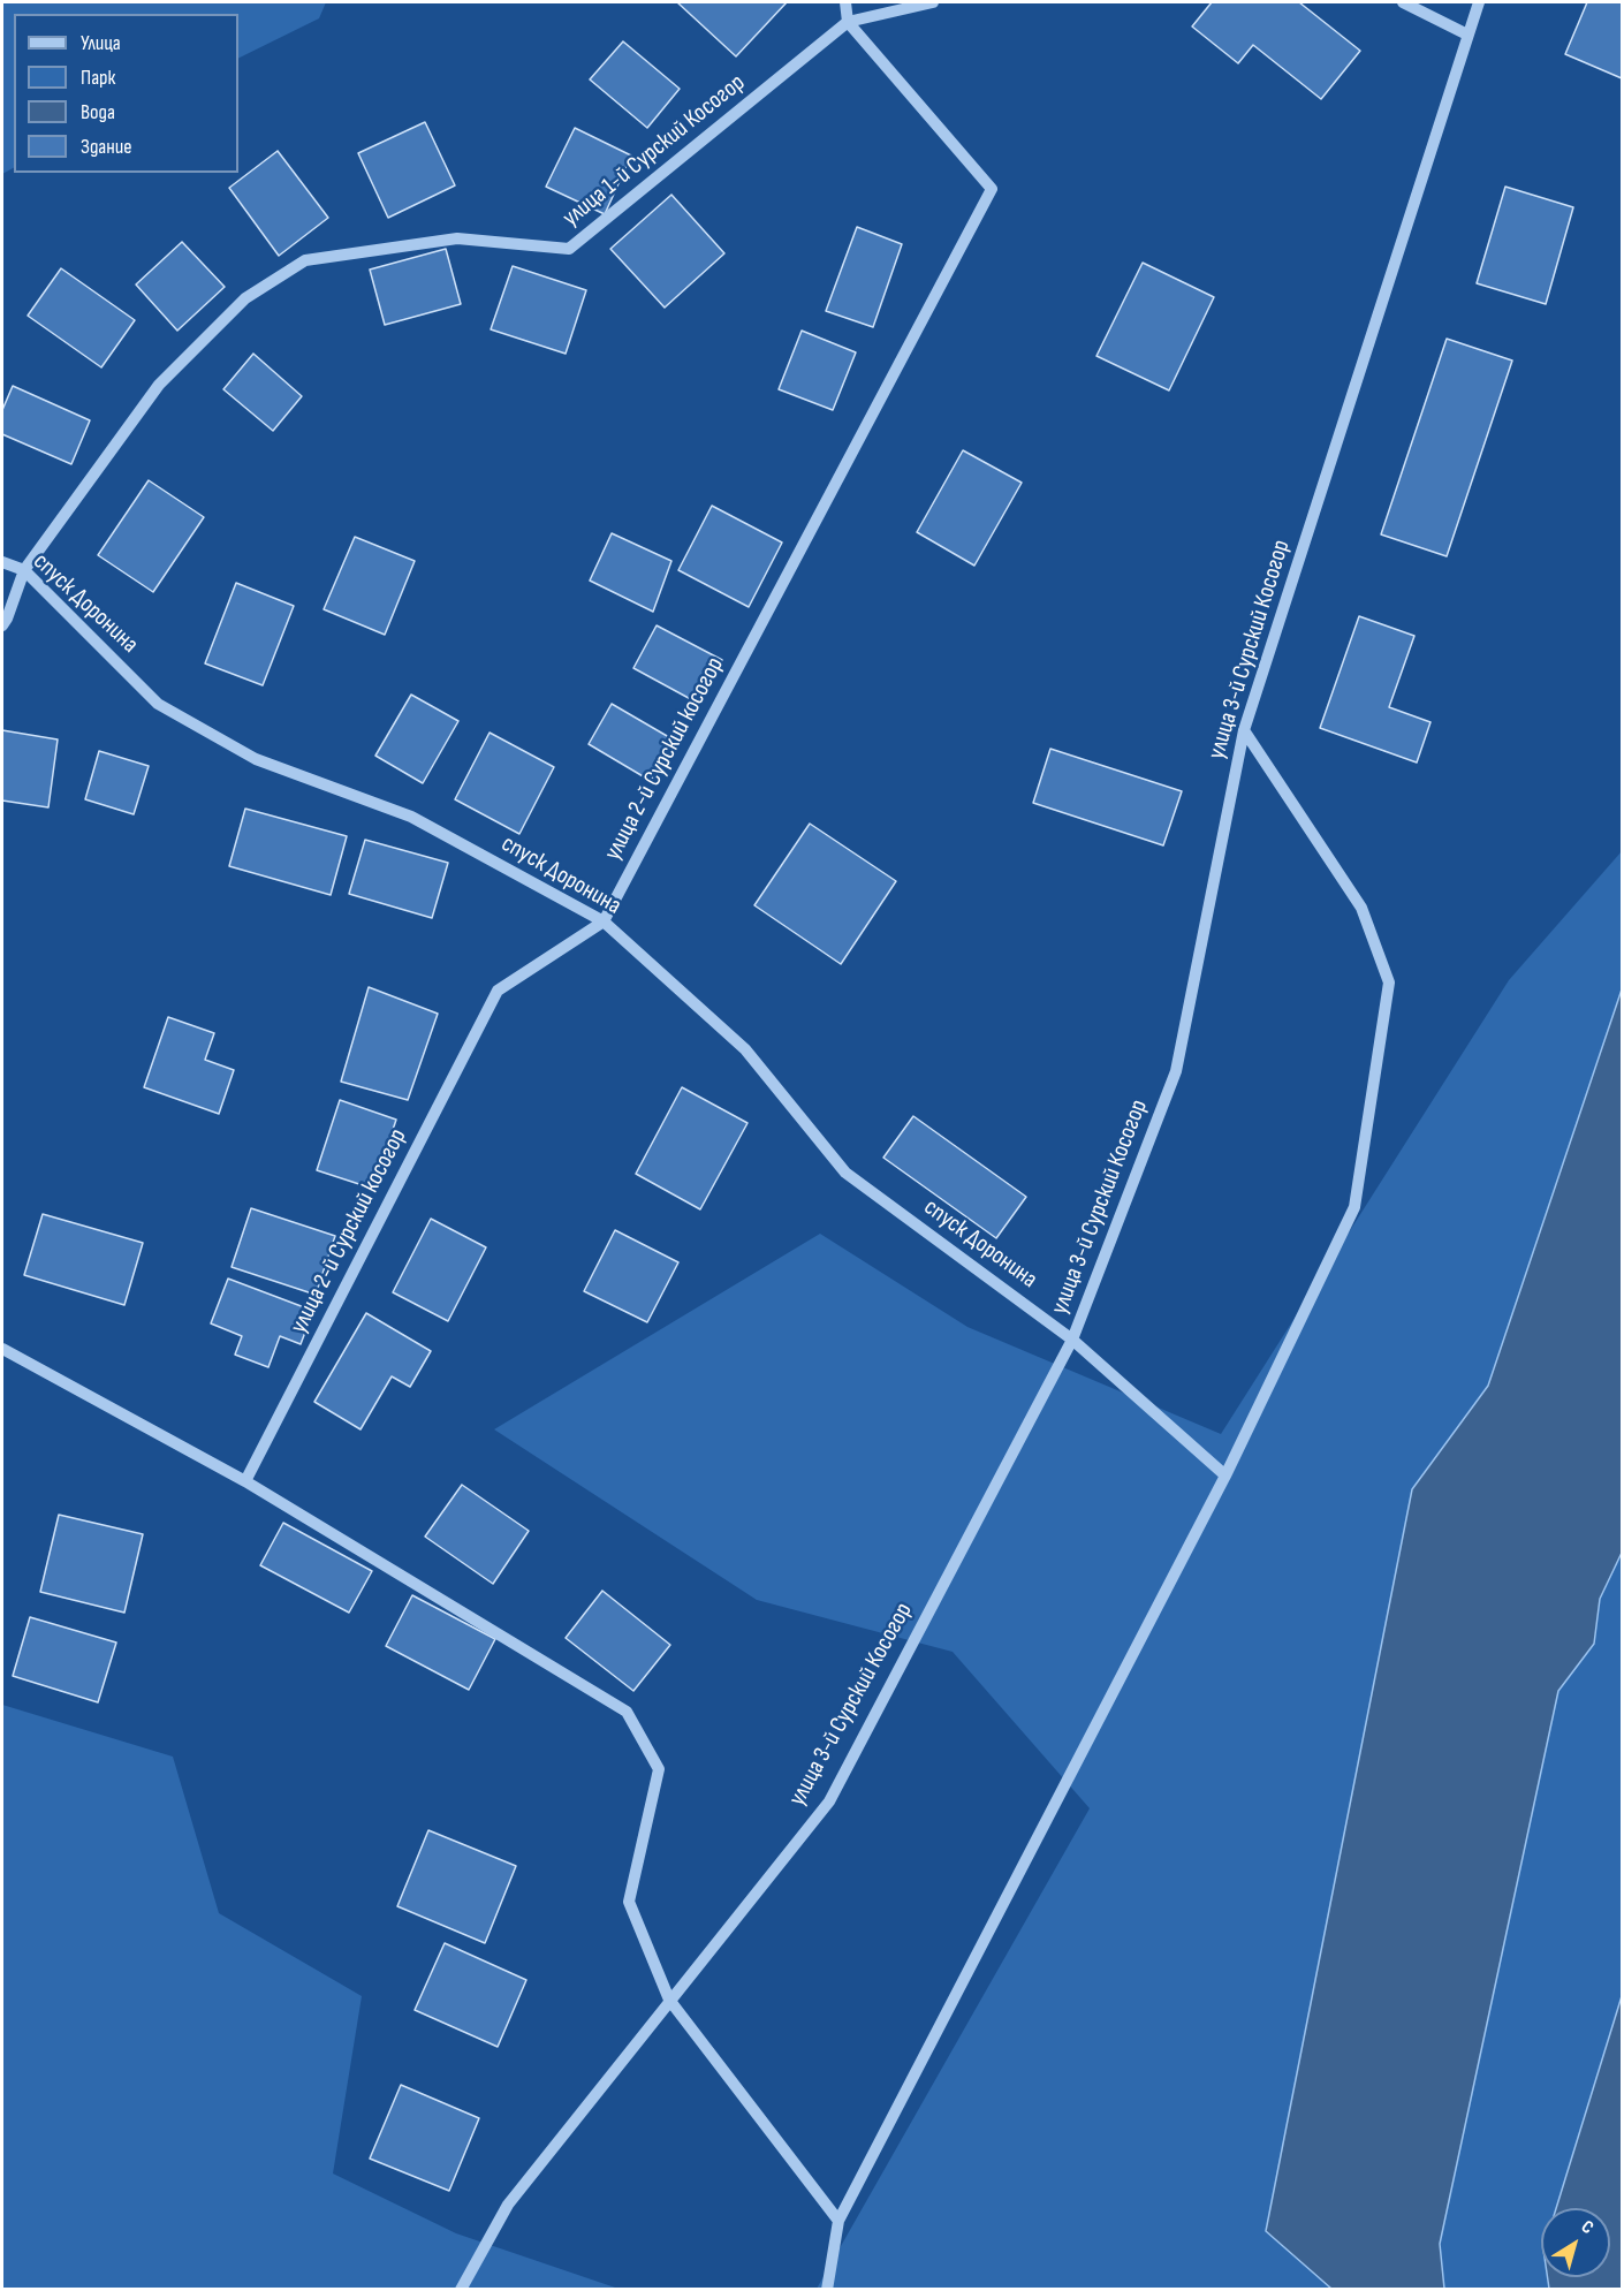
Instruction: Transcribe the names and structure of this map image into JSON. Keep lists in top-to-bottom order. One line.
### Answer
{"streets":{"street":["улица 1-й Сурский Косогор","спуск Доронина","улица 3-й Сурский Косогор","улица 2-й Сурский косогор"]},"crossings":[["улица 1-й Сурский Косогор","спуск Доронина"],["улица 1-й Сурский Косогор","улица 2-й Сурский косогор"],["спуск Доронина","улица 3-й Сурский Косогор"],["спуск Доронина","улица 2-й Сурский косогор"]],"legend":["Улица","Парк","Вода","Здание"],"north":"top right"}
